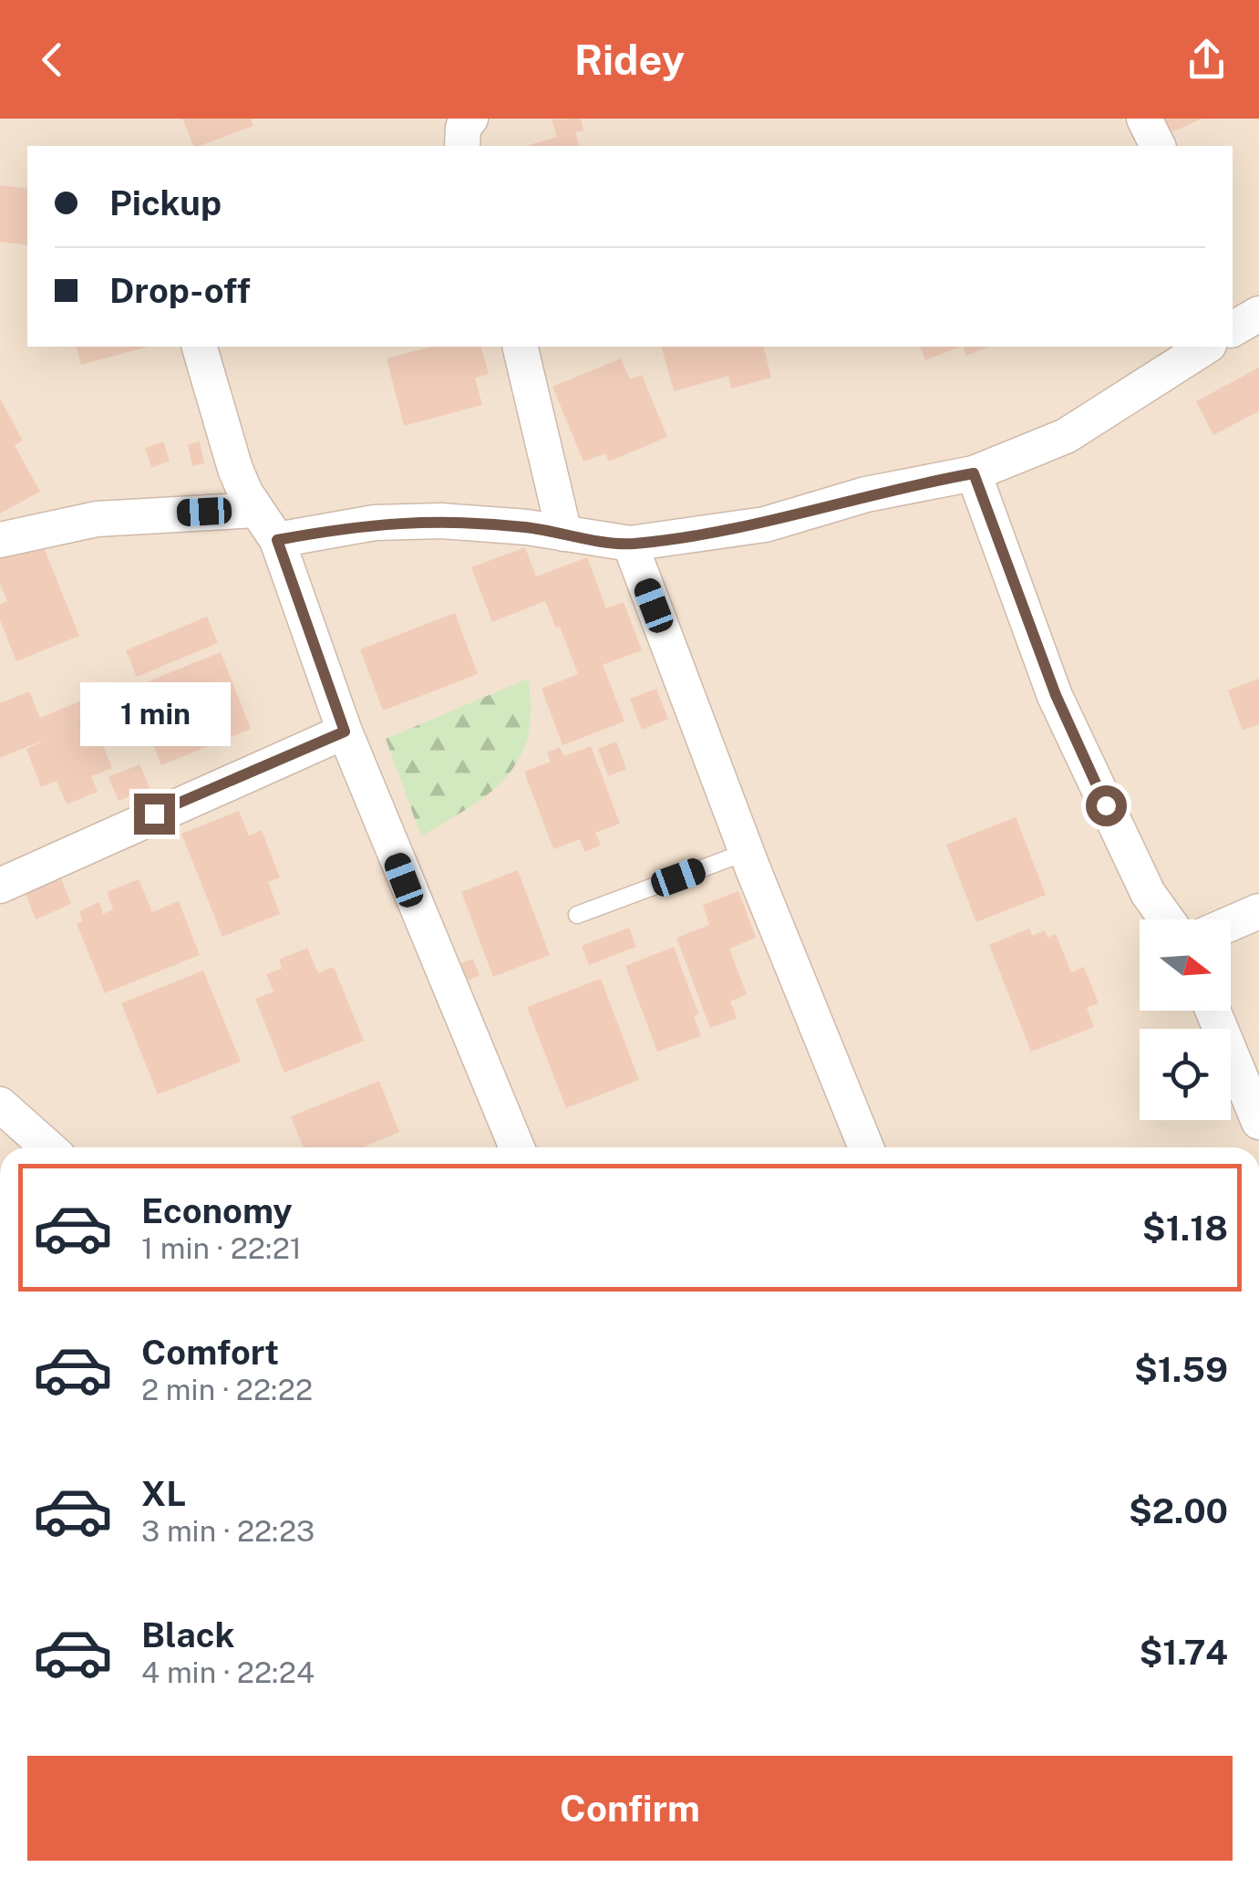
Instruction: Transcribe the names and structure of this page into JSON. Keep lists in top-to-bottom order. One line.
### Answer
{"north":"right","page":{"header":"Ridey","banner":["Pickup","Drop-off"],"bubble":"1 min","list":[{"name":"Economy","note":"1 min · 22:21","value":"$1.18"},{"name":"Comfort","note":"2 min · 22:22","value":"$1.59"},{"name":"XL","note":"3 min · 22:23","value":"$2.00"},{"name":"Black","note":"4 min · 22:24","value":"$1.74"}],"buttons":"Confirm"}}
